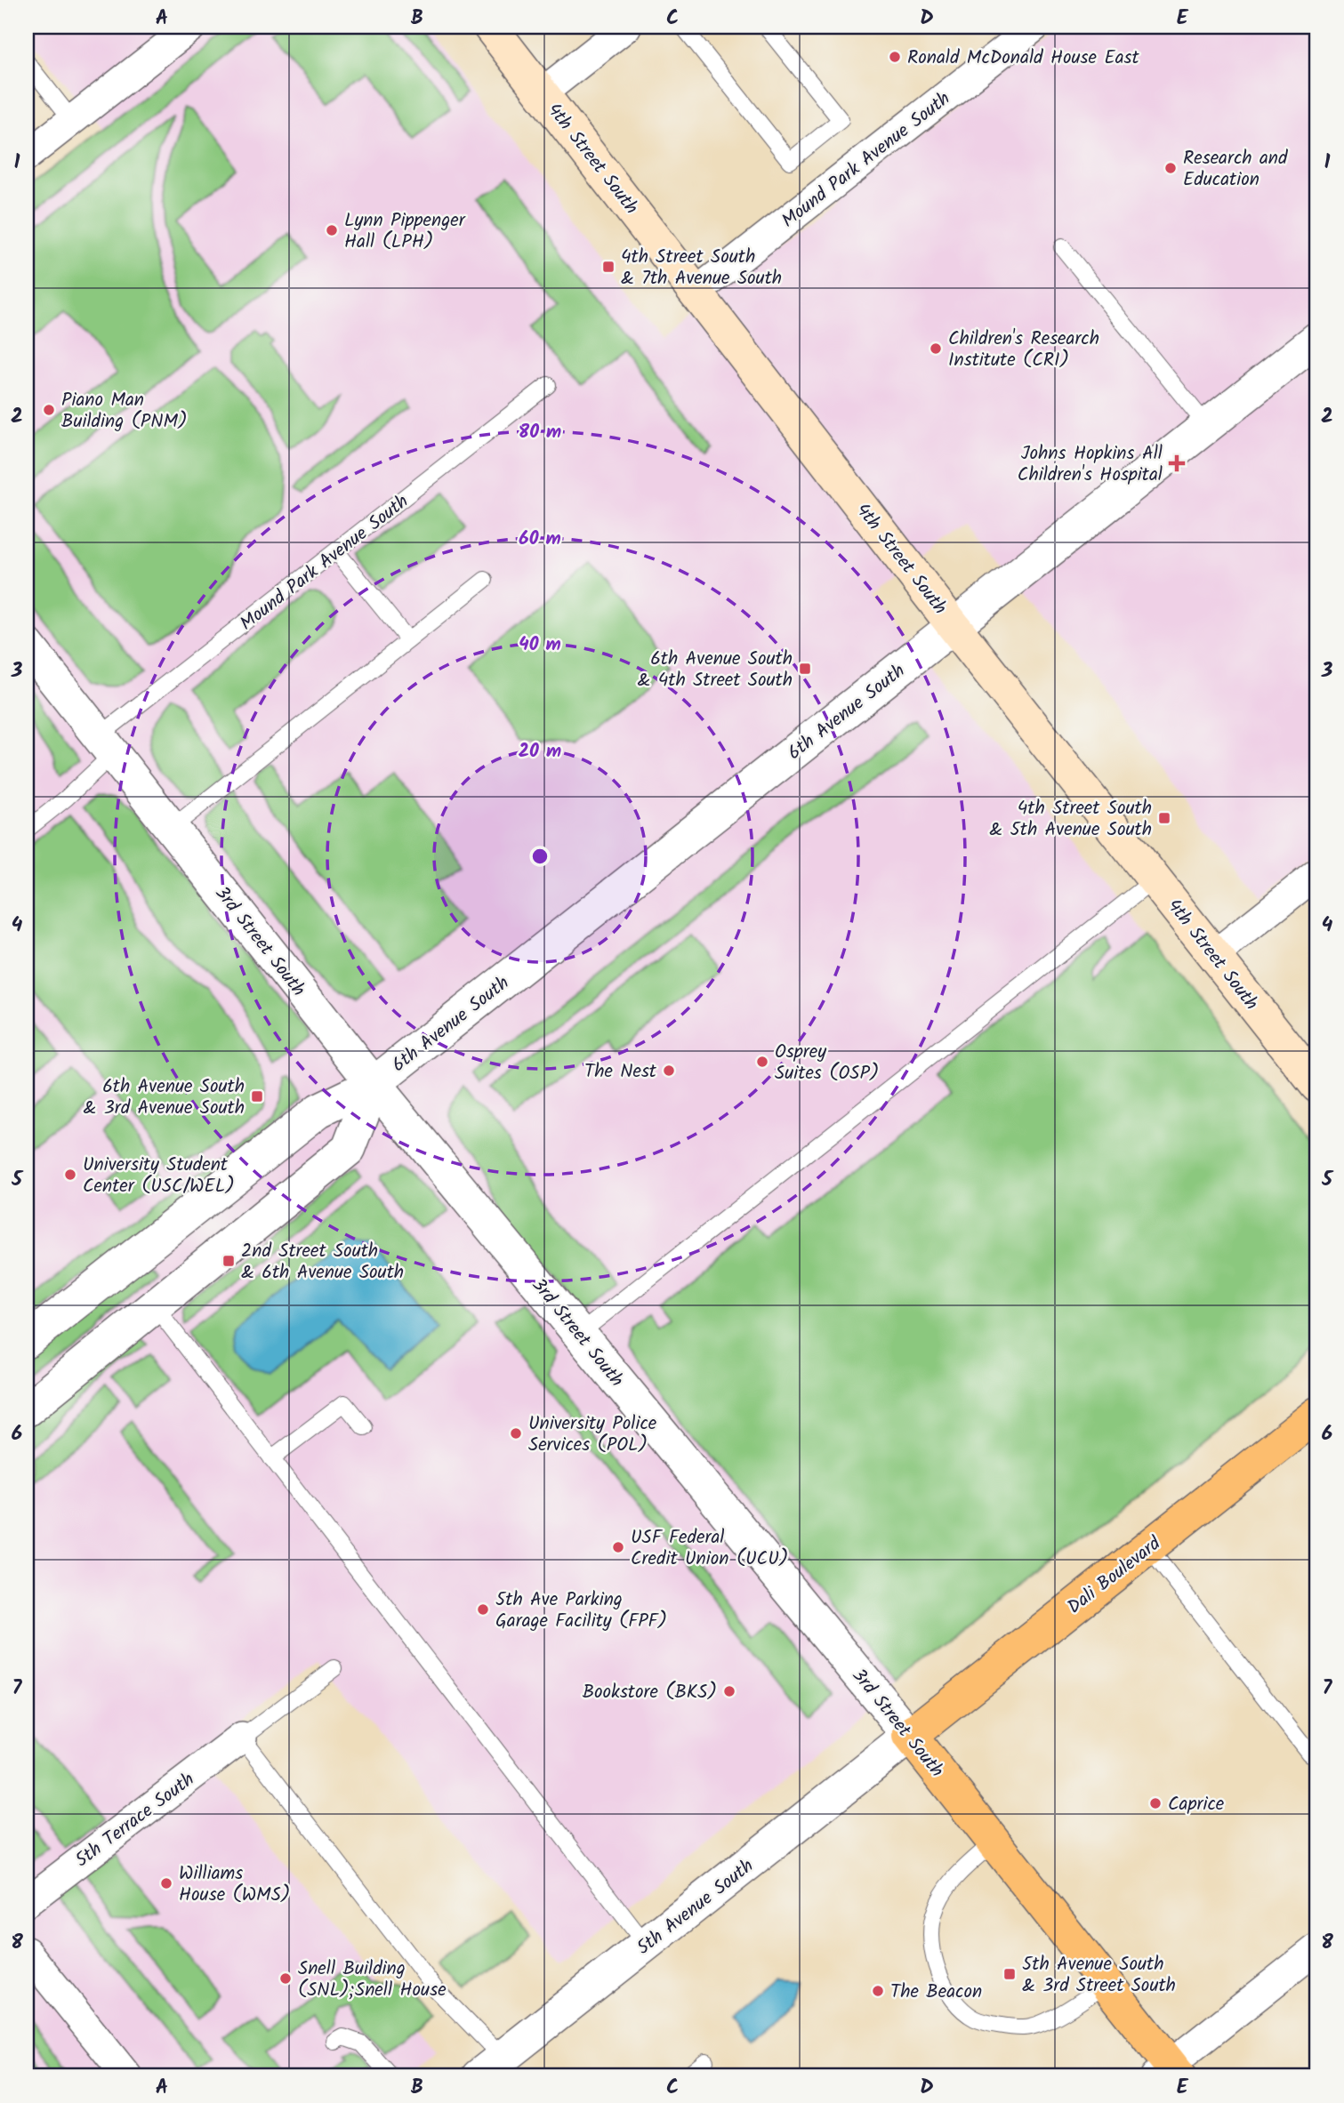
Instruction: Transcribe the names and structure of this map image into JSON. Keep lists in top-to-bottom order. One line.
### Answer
{"streets":{"main road":["4th Street South","3rd Street South","Dali Boulevard"],"street":["Mound Park Avenue South","6th Avenue South","5th Terrace South","5th Avenue South"]},"crossings":[["4th Street South","Mound Park Avenue South"],["4th Street South","6th Avenue South"],["Mound Park Avenue South","3rd Street South"],["6th Avenue South","3rd Street South"],["3rd Street South","Dali Boulevard"],["3rd Street South","5th Avenue South"],["Dali Boulevard","5th Avenue South"]],"places":{"other":["Ronald McDonald House East","Research and Education","Lynn Pippenger Hall (LPH)","Children's Research Institute (CRI)","Piano Man Building (PNM)","Osprey Suites (OSP)","The Nest","University Student Center (USC/WEL)","University Police Services (POL)","USF Federal Credit Union (UCU)","5th Ave Parking Garage Facility (FPF)","Bookstore (BKS)","Caprice","Williams House (WMS)","Snell Building (SNL);Snell House","The Beacon"],"transit":["4th Street South & 7th Avenue South","6th Avenue South & 4th Street South","4th Street South & 5th Avenue South","6th Avenue South & 3rd Avenue South","2nd Street South & 6th Avenue South","5th Avenue South & 3rd Street South"],"health":["Johns Hopkins All Children's Hospital"]},"grid":{"columns":["A","B","C","D","E"],"rows":["1","2","3","4","5","6","7","8"]},"rings":["80 m","60 m","40 m","20 m"]}
